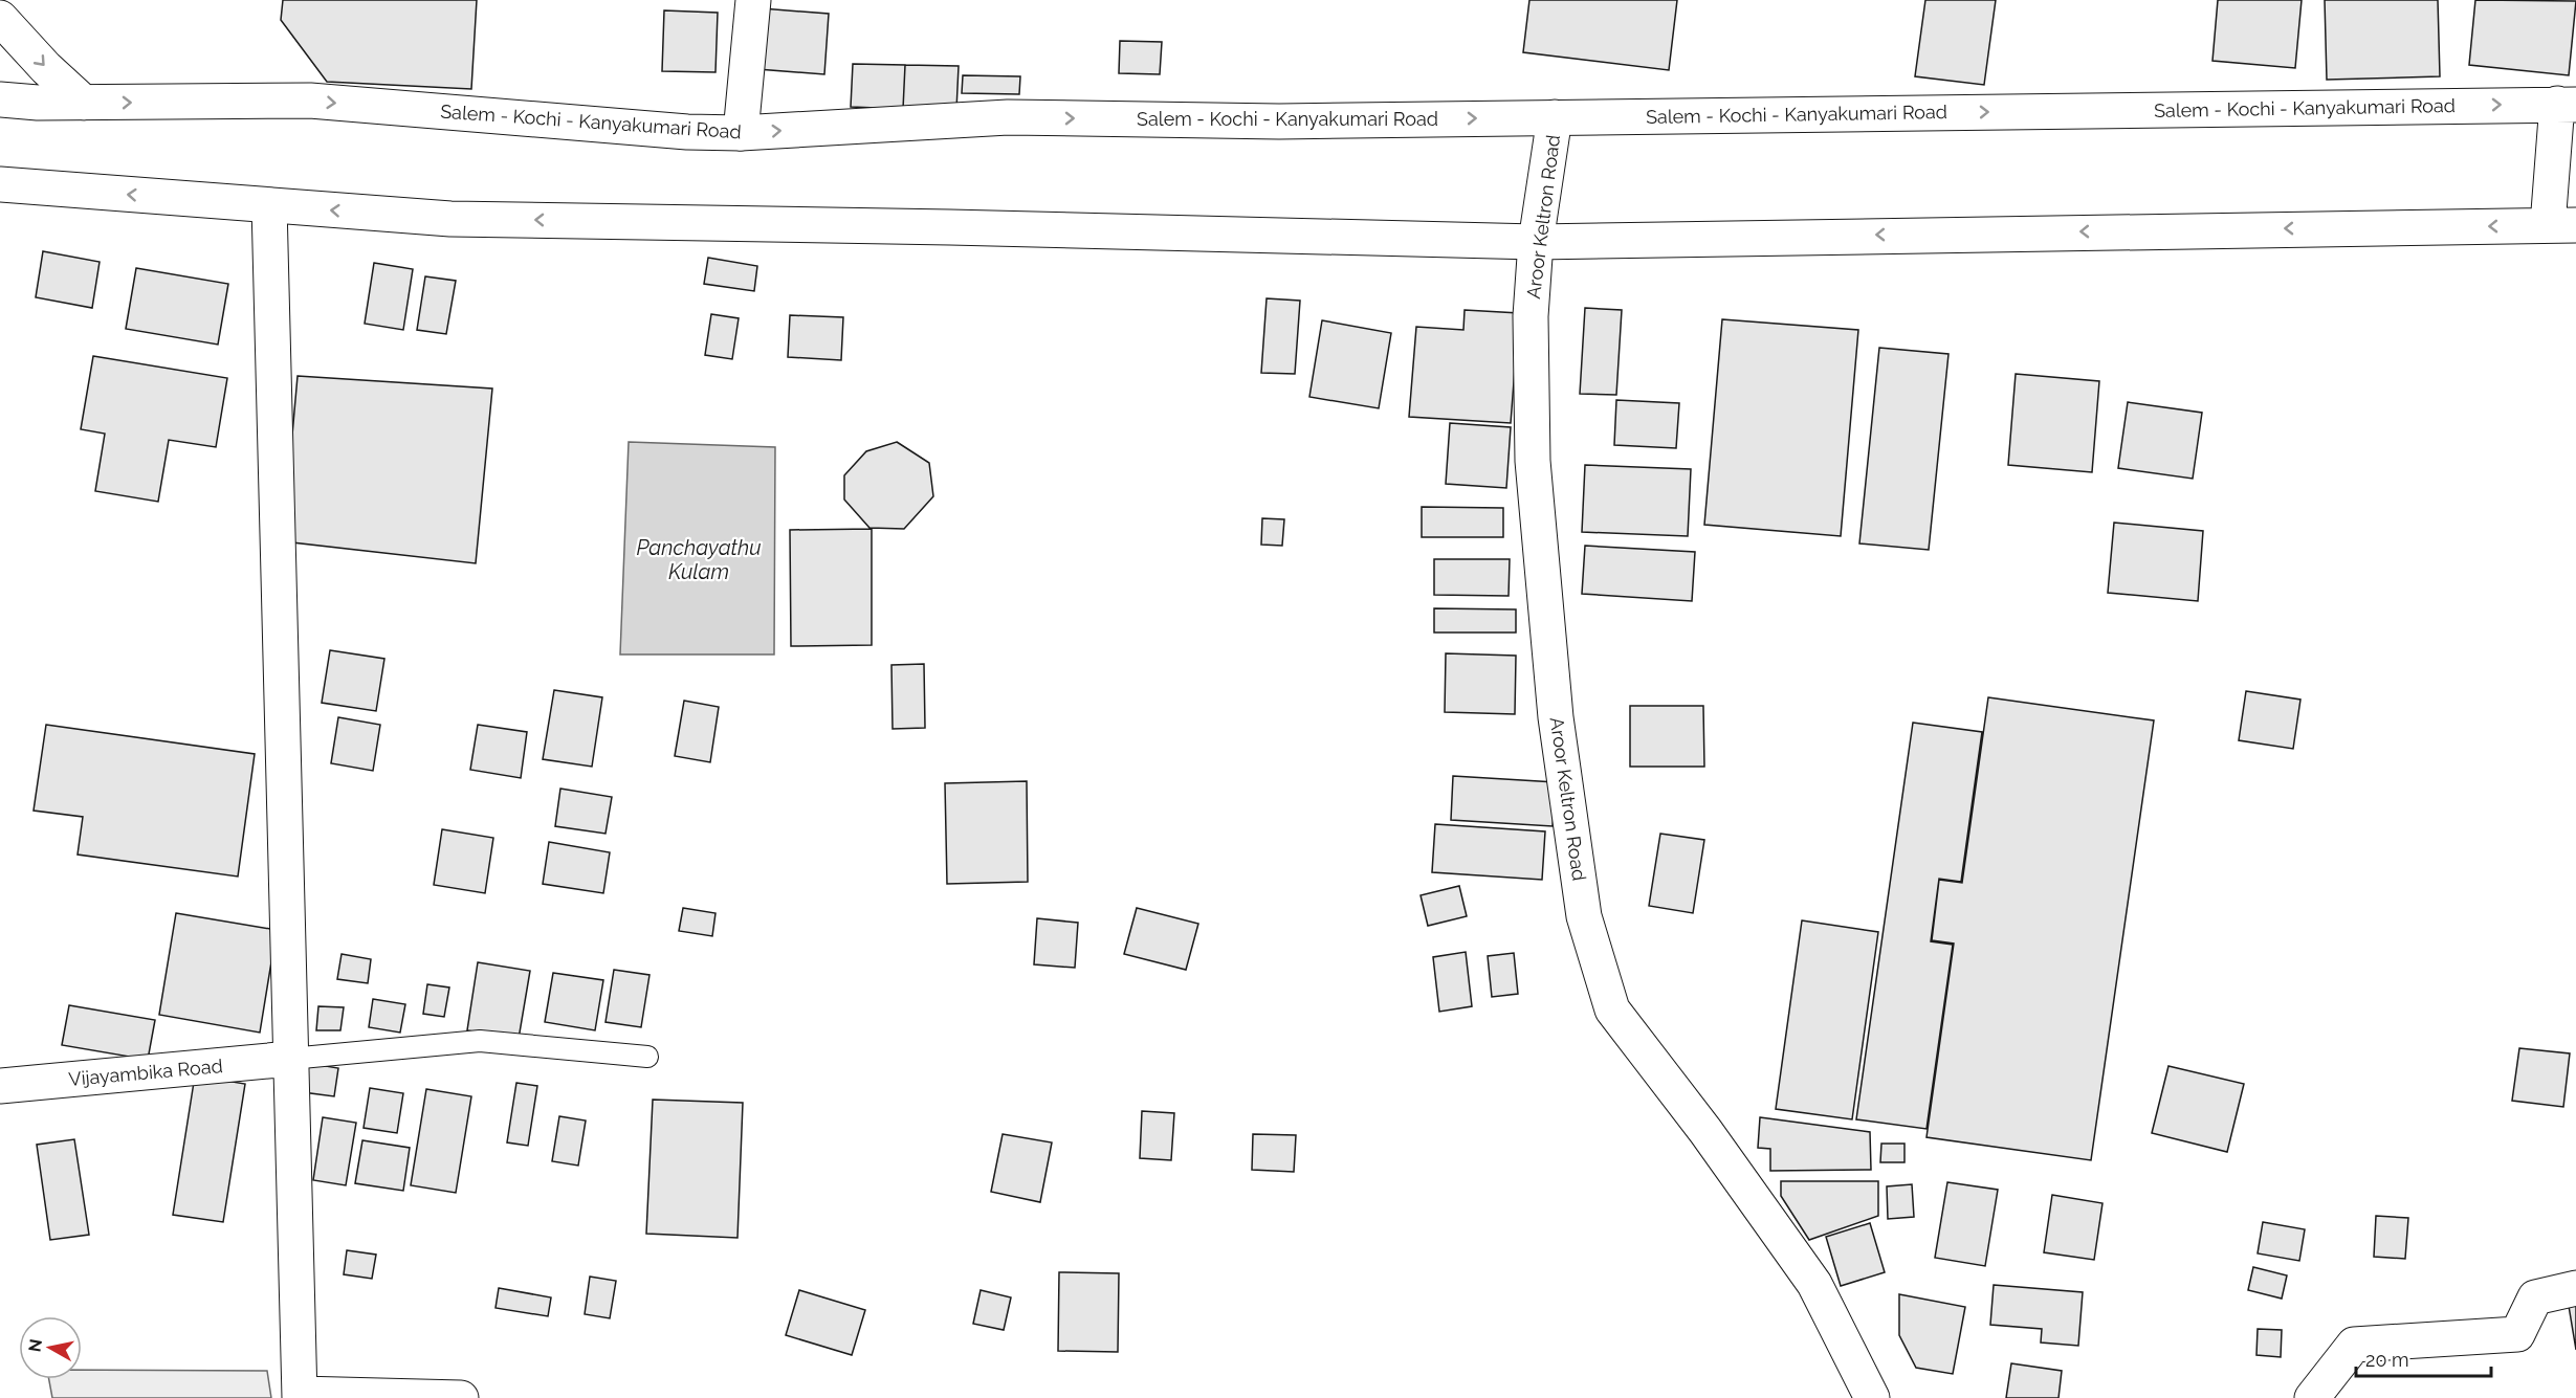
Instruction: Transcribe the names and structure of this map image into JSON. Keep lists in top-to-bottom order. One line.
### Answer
{"streets":{"main road":["Salem - Kochi - Kanyakumari Road","Aroor Keltron Road","Vijayambika Road"]},"crossings":[["Salem - Kochi - Kanyakumari Road","Aroor Keltron Road"]],"water":["Panchayathu Kulam"],"scale_bar":"20 m","north":"left"}
